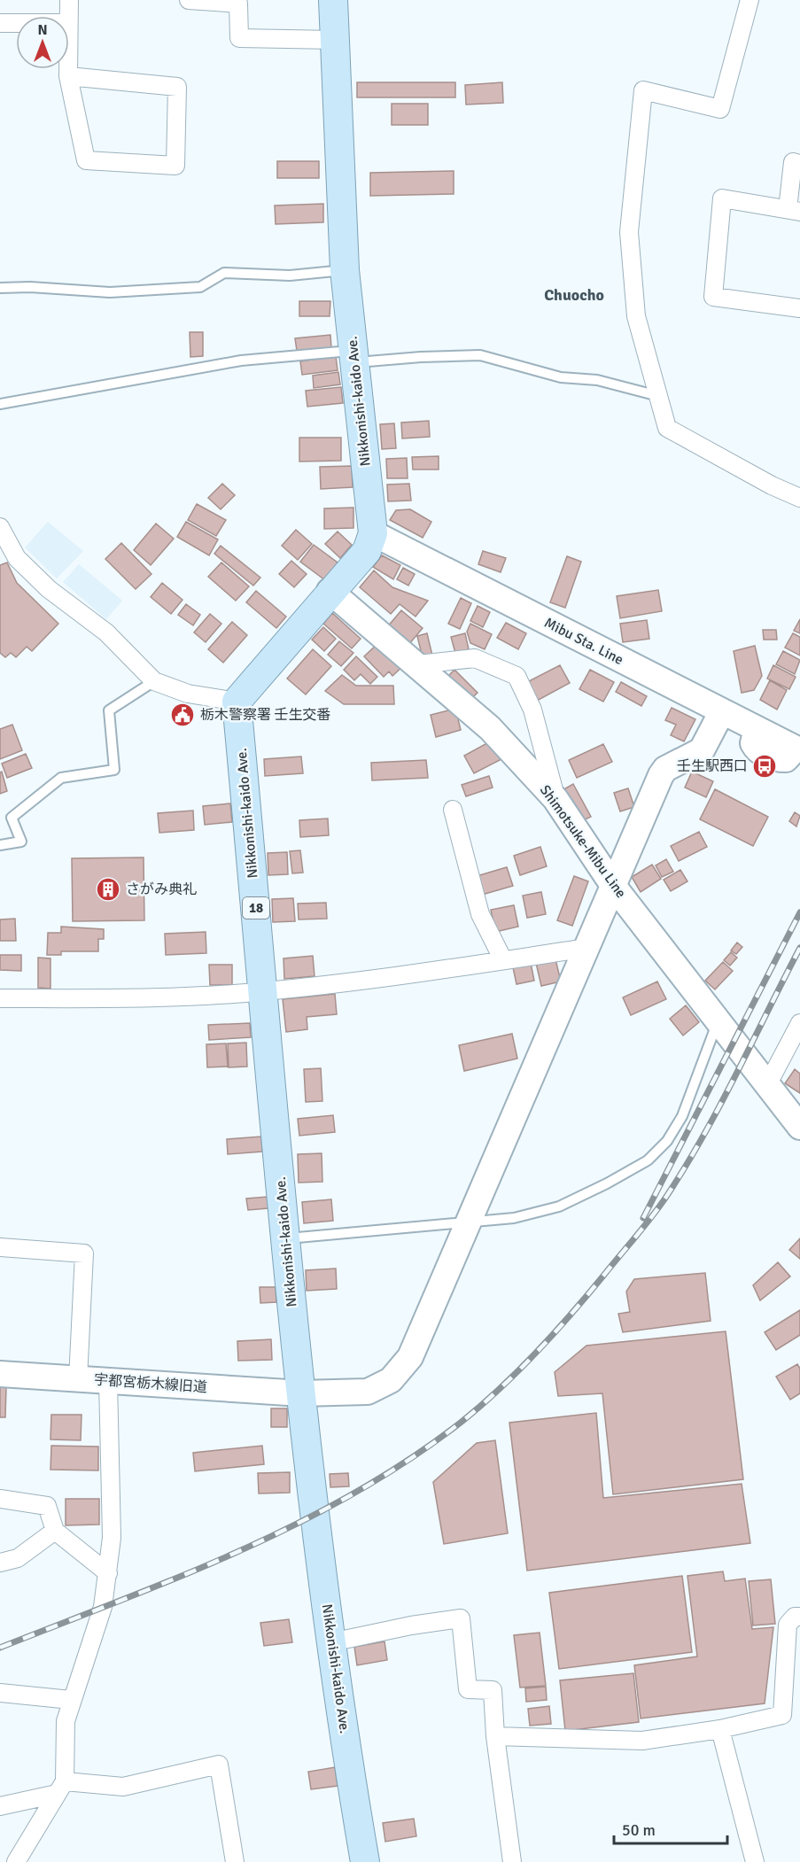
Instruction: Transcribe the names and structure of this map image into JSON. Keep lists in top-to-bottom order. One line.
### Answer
{"streets":{"main road":["Nikkonishi-kaido Ave.","Mibu Sta. Line","Shimotsuke-Mibu Line","18","宇都宮栃木線旧道"]},"crossings":[["Nikkonishi-kaido Ave.","Mibu Sta. Line"],["Nikkonishi-kaido Ave.","宇都宮栃木線旧道"],["Mibu Sta. Line","宇都宮栃木線旧道"],["Shimotsuke-Mibu Line","宇都宮栃木線旧道"]],"districts":["Chuocho"],"places":{"public building":["栃木警察署 壬生交番"],"bus stop":["壬生駅西口"],"building":["さがみ典礼"]},"scale_bar":"50 m","north":"top"}
